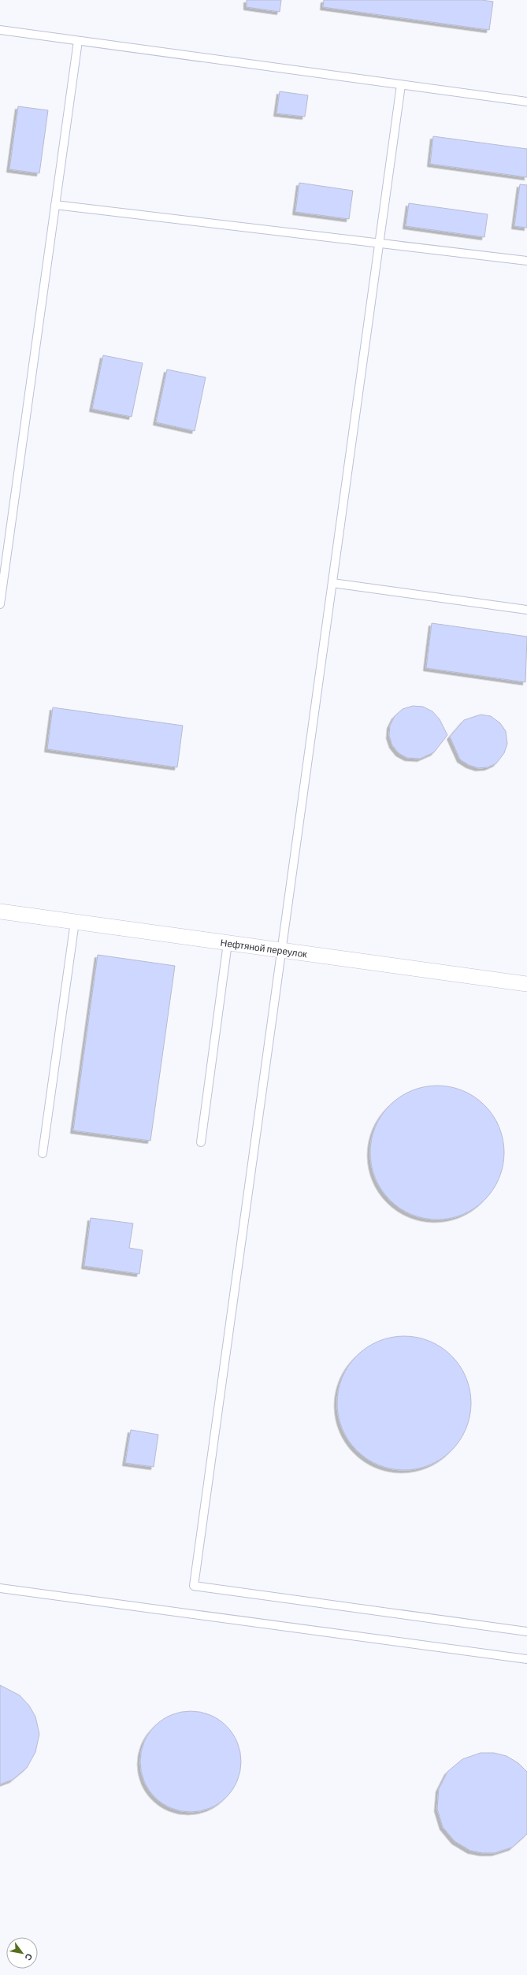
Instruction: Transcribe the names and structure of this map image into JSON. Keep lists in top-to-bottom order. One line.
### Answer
{"streets":{"street":["Нефтяной переулок"]},"north":"bottom right"}
